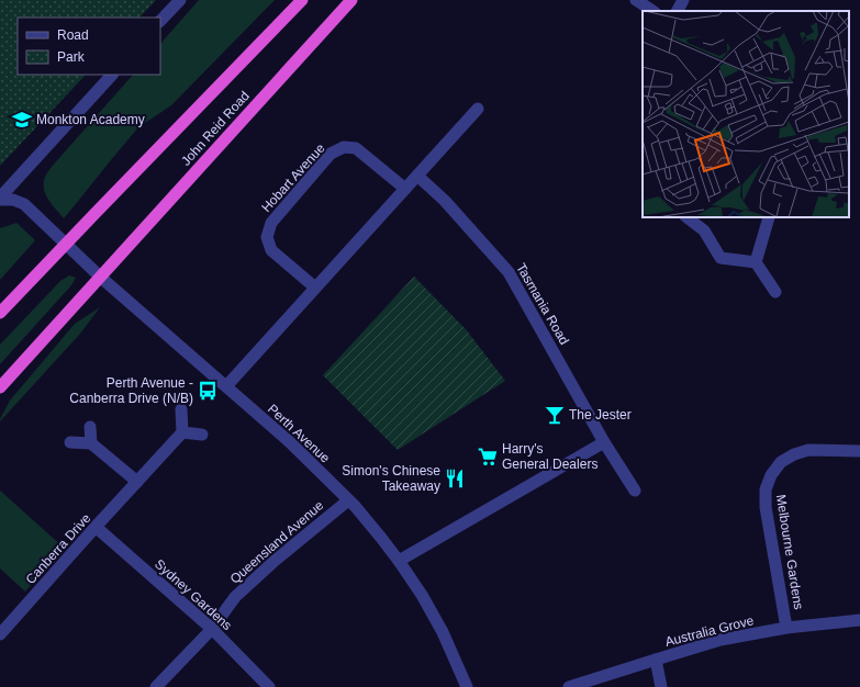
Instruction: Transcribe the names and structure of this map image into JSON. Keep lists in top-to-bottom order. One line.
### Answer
{"streets":{"highway":["John Reid Road"],"street":["Hobart Avenue","Tasmania Road","Perth Avenue","Queensland Avenue","Canberra Drive","Melbourne Gardens","Sydney Gardens","Australia Grove"]},"crossings":[["John Reid Road","Perth Avenue"],["Perth Avenue","Queensland Avenue"],["Queensland Avenue","Sydney Gardens"],["Canberra Drive","Sydney Gardens"],["Melbourne Gardens","Australia Grove"]],"places":{"school or university":["Monkton Academy"],"bus stop":["Perth Avenue - Canberra Drive (N/B)"],"bar":["The Jester"],"supermarket":["Harry's General Dealers"],"restaurant":["Simon's Chinese Takeaway"]},"legend":["Road","Park"]}
